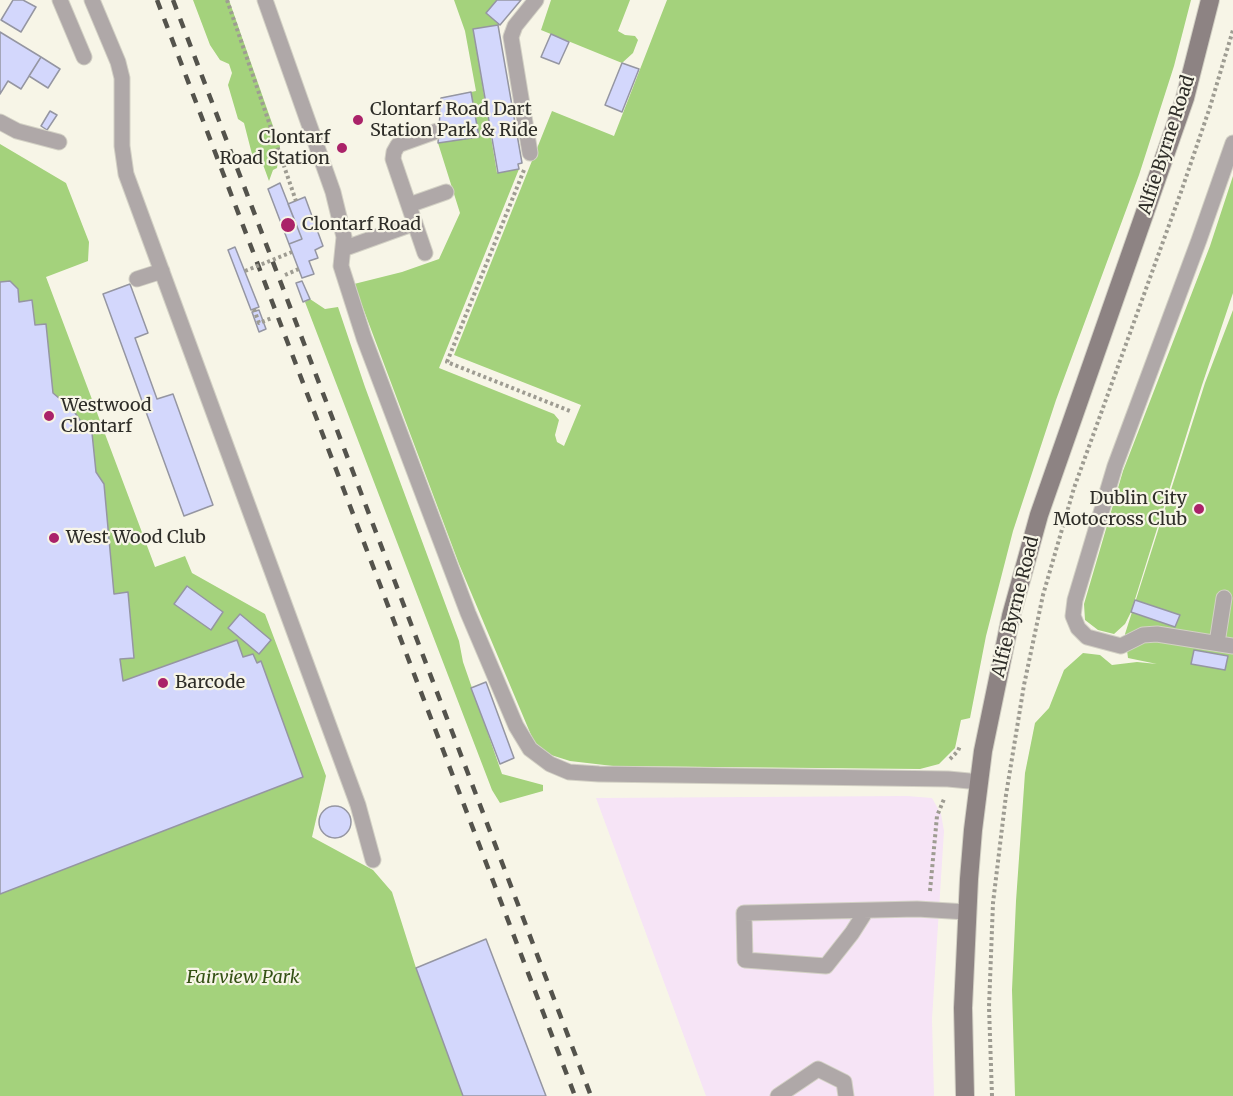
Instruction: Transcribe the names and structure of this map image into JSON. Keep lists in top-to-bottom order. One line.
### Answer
{"streets":{"main road":["Alfie Byrne Road"]},"parks":["Fairview Park"],"places":["Clontarf Road Dart Station Park & Ride","Clontarf Road Station","Clontarf Road","Westwood Clontarf","Dublin City Motocross Club","West Wood Club","Barcode"]}
